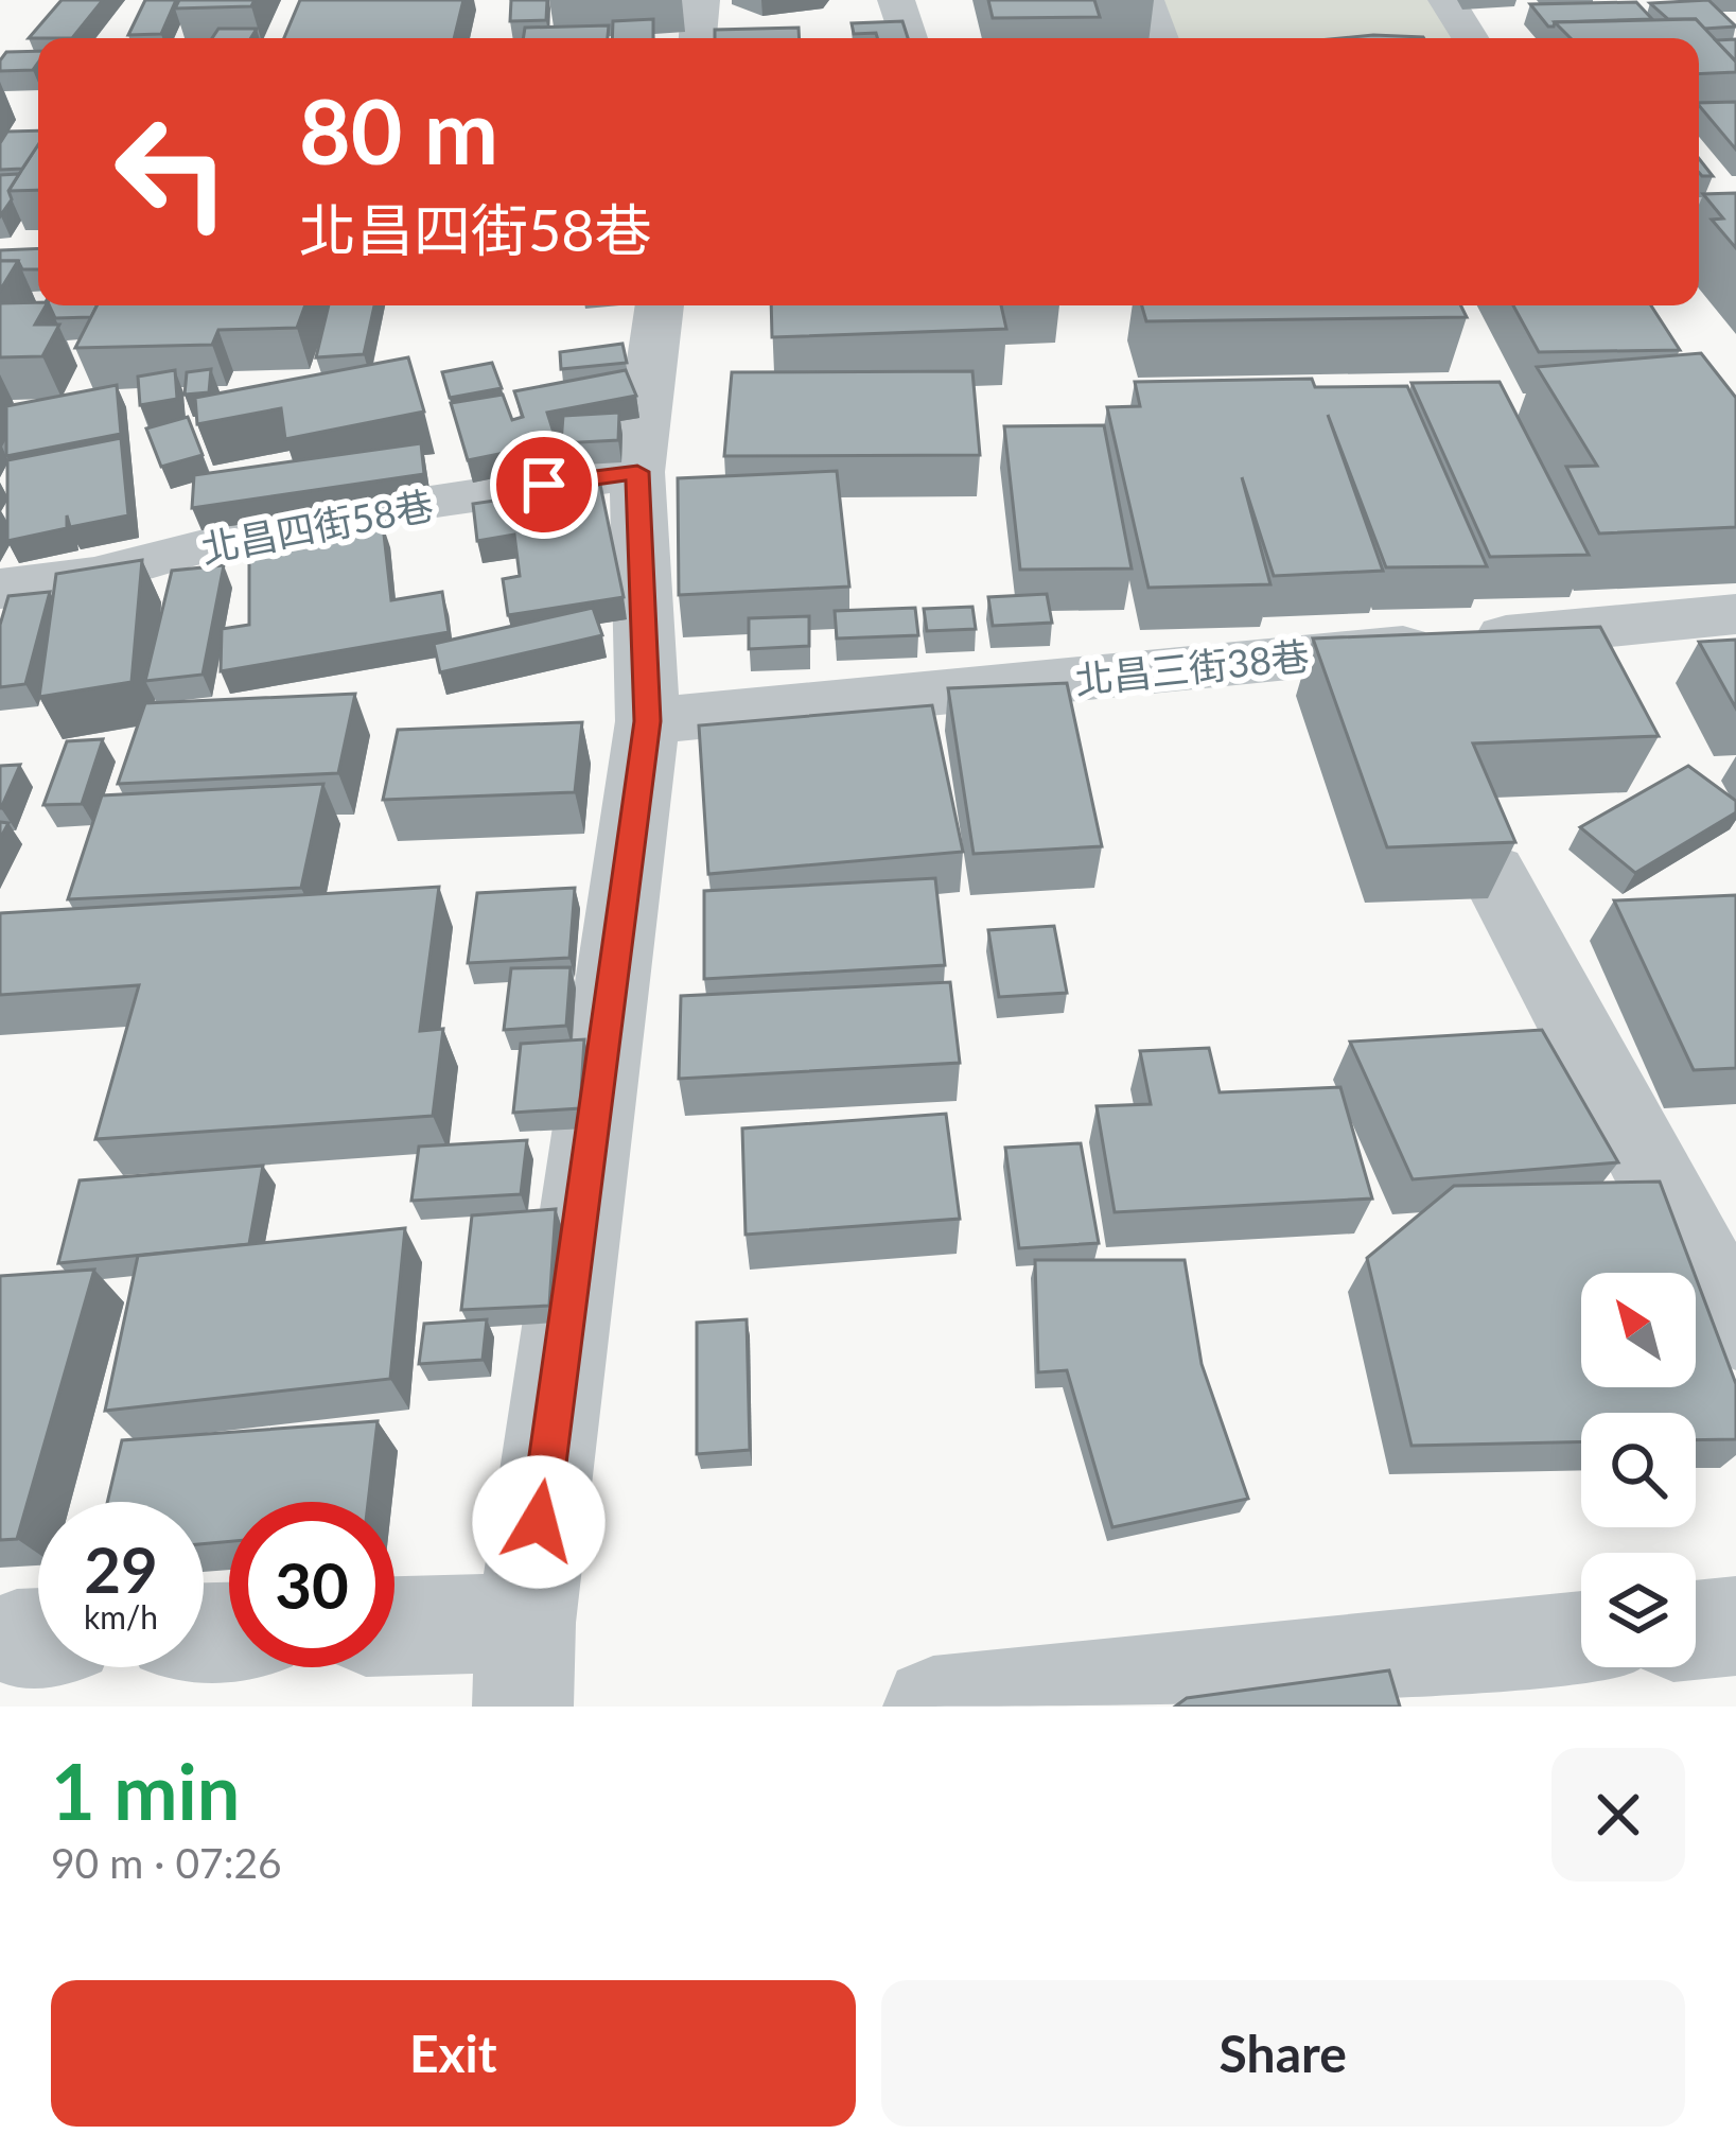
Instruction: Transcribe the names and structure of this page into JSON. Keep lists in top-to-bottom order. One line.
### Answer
{"streets":{"street":["北昌四街58巷","北昌三街38巷"]},"north":"top left","page":{"turn":["80 m","北昌四街58巷"],"speed":"29 km/h","limit":"30","heading":["1 min","90 m · 07:26"],"buttons":["Exit","Share"]}}
